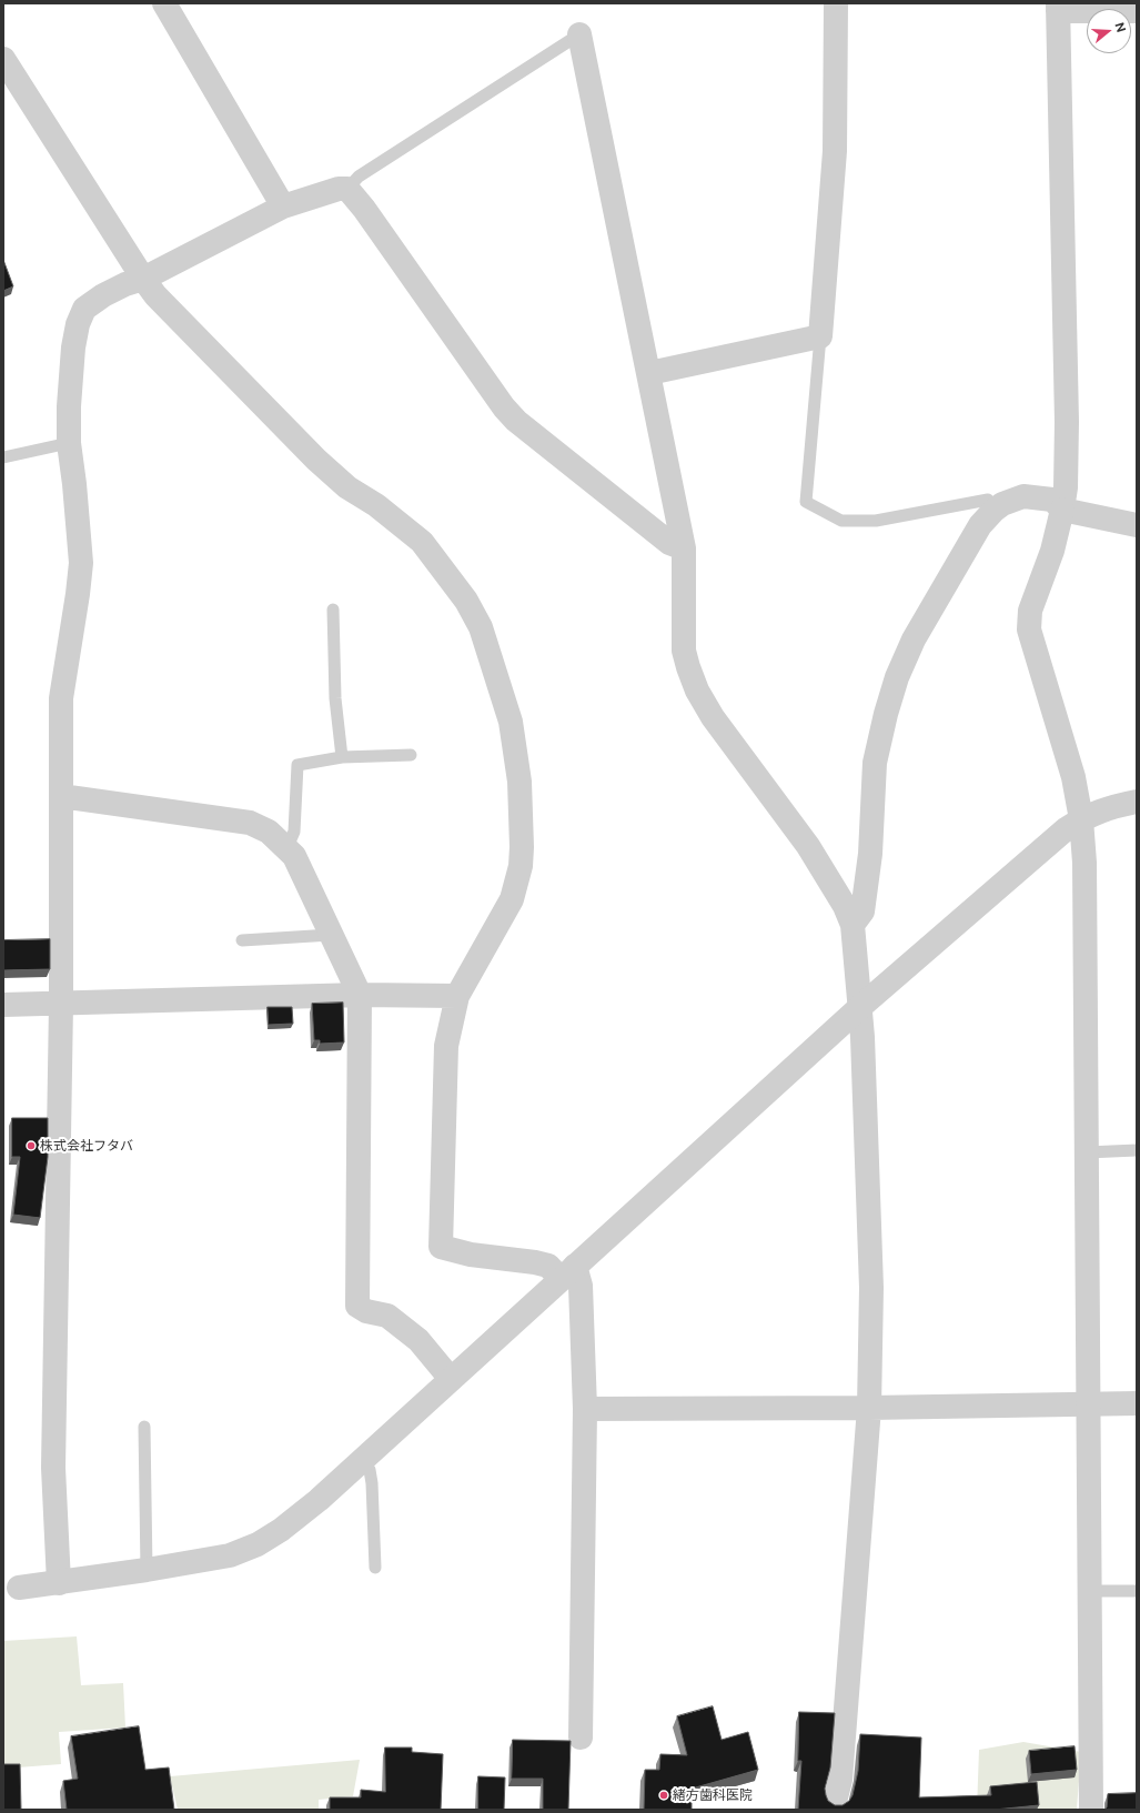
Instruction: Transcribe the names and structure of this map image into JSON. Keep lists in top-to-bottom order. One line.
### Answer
{"places":["株式会社フタバ","緒方歯科医院"],"north":"right"}
